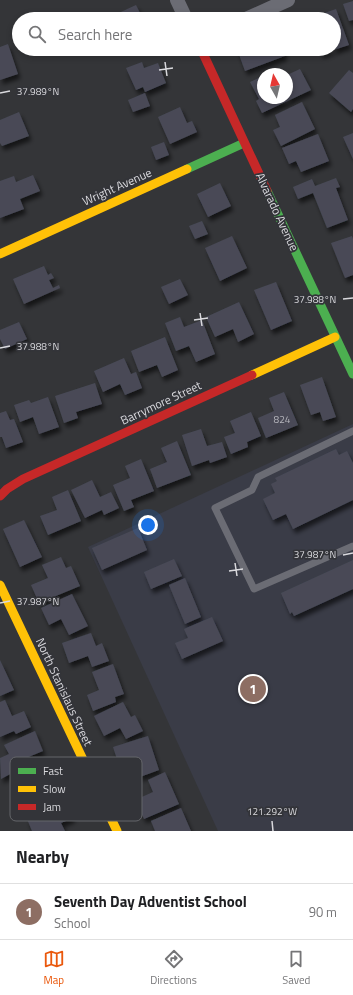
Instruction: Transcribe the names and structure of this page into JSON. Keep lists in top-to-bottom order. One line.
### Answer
{"streets":{"street":["Wright Avenue","Alvarado Avenue","Barrymore Street","North Stanislaus Street"]},"crossings":[["Wright Avenue","Alvarado Avenue"],["Alvarado Avenue","Barrymore Street"]],"house_numbers":["824"],"legend":["Fast","Slow","Jam"],"north":"top","page":{"search":"Search here","pins":"1","heading":"Nearby","list":[{"mark":"1","name":"Seventh Day Adventist School","note":"School","value":"90 m"}],"nav":["Map","Directions","Saved"]},"coordinates":["37.989°N","37.988°N","37.987°N","121.292°W"]}
